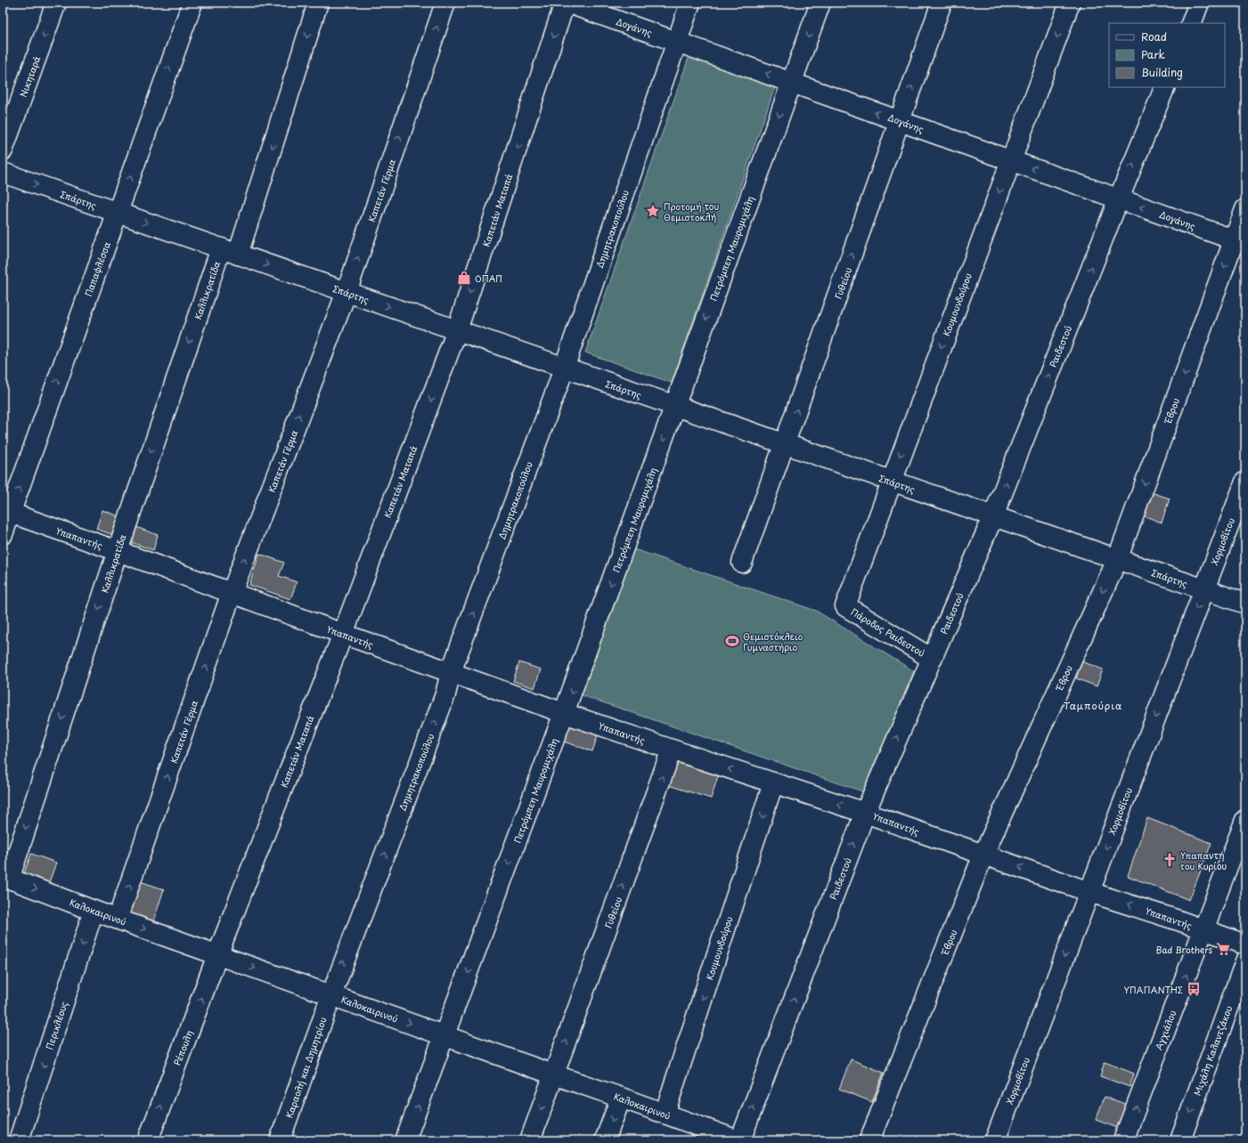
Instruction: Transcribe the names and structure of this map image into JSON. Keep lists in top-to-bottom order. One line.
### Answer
{"streets":{"street":["Δογάνης","Νικηταρά","Καπετάν Γέρμα","Σπάρτης","Καπετάν Ματαπά","Δημητρακοπούλου","Πετρόμπεη Μαυρομιχάλη","Παπαφλέσσα","Γυθείου","Καλλικρατίδα","Κουμουνδούρου","Ραιδεστού","Έβρου","Υπαπαντής","Χορμοβίτου","Πάροδος Ραιδεστού","Καλοκαιρινού","Περικλέους","Αγχιάλου","Ρέπουλη","Μιχάλη Καλαντζάκου","Καραολή και Δημητρίου"]},"crossings":[["Δογάνης","Καπετάν Ματαπά"],["Δογάνης","Δημητρακοπούλου"],["Δογάνης","Πετρόμπεη Μαυρομιχάλη"],["Δογάνης","Γυθείου"],["Δογάνης","Κουμουνδούρου"],["Δογάνης","Ραιδεστού"],["Δογάνης","Έβρου"],["Καπετάν Γέρμα","Σπάρτης"],["Καπετάν Γέρμα","Υπαπαντής"],["Καπετάν Γέρμα","Καλοκαιρινού"],["Σπάρτης","Καπετάν Ματαπά"],["Σπάρτης","Δημητρακοπούλου"],["Σπάρτης","Πετρόμπεη Μαυρομιχάλη"],["Σπάρτης","Παπαφλέσσα"],["Σπάρτης","Γυθείου"],["Σπάρτης","Καλλικρατίδα"],["Σπάρτης","Κουμουνδούρου"],["Σπάρτης","Ραιδεστού"],["Σπάρτης","Έβρου"],["Σπάρτης","Χορμοβίτου"],["Καπετάν Ματαπά","Υπαπαντής"],["Καπετάν Ματαπά","Καλοκαιρινού"],["Καπετάν Ματαπά","Ρέπουλη"],["Δημητρακοπούλου","Υπαπαντής"],["Δημητρακοπούλου","Καλοκαιρινού"],["Δημητρακοπούλου","Καραολή και Δημητρίου"],["Πετρόμπεη Μαυρομιχάλη","Υπαπαντής"],["Πετρόμπεη Μαυρομιχάλη","Καλοκαιρινού"],["Παπαφλέσσα","Υπαπαντής"],["Γυθείου","Υπαπαντής"],["Γυθείου","Καλοκαιρινού"],["Καλλικρατίδα","Υπαπαντής"],["Καλλικρατίδα","Καλοκαιρινού"],["Κουμουνδούρου","Υπαπαντής"],["Κουμουνδούρου","Πάροδος Ραιδεστού"],["Κουμουνδούρου","Καλοκαιρινού"],["Ραιδεστού","Υπαπαντής"],["Ραιδεστού","Πάροδος Ραιδεστού"],["Ραιδεστού","Καλοκαιρινού"],["Έβρου","Υπαπαντής"],["Υπαπαντής","Χορμοβίτου"],["Υπαπαντής","Αγχιάλου"],["Καλοκαιρινού","Περικλέους"],["Καλοκαιρινού","Ρέπουλη"],["Καλοκαιρινού","Καραολή και Δημητρίου"]],"one_way":["Δογάνης","Νικηταρά","Καπετάν Γέρμα","Σπάρτης","Καπετάν Ματαπά","Δημητρακοπούλου","Πετρόμπεη Μαυρομιχάλη","Παπαφλέσσα","Γυθείου","Καλλικρατίδα","Κουμουνδούρου","Ραιδεστού","Έβρου","Χορμοβίτου","Καλοκαιρινού","Περικλέους","Αγχιάλου","Ρέπουλη","Μιχάλη Καλαντζάκου"],"districts":["Ταμπούρια"],"places":{"place":["Προτομή του Θεμιστοκλή"],"shop":["ΟΠΑΠ"],"sports":["Θεμιστόκλειο Γυμναστήριο"],"church":["Υπαπαντή του Κυρίου"],"supermarket":["Bad Brothers"],"bus stop":["ΥΠΑΠΑΝΤΗΣ"]},"legend":["Road","Park","Building"]}
